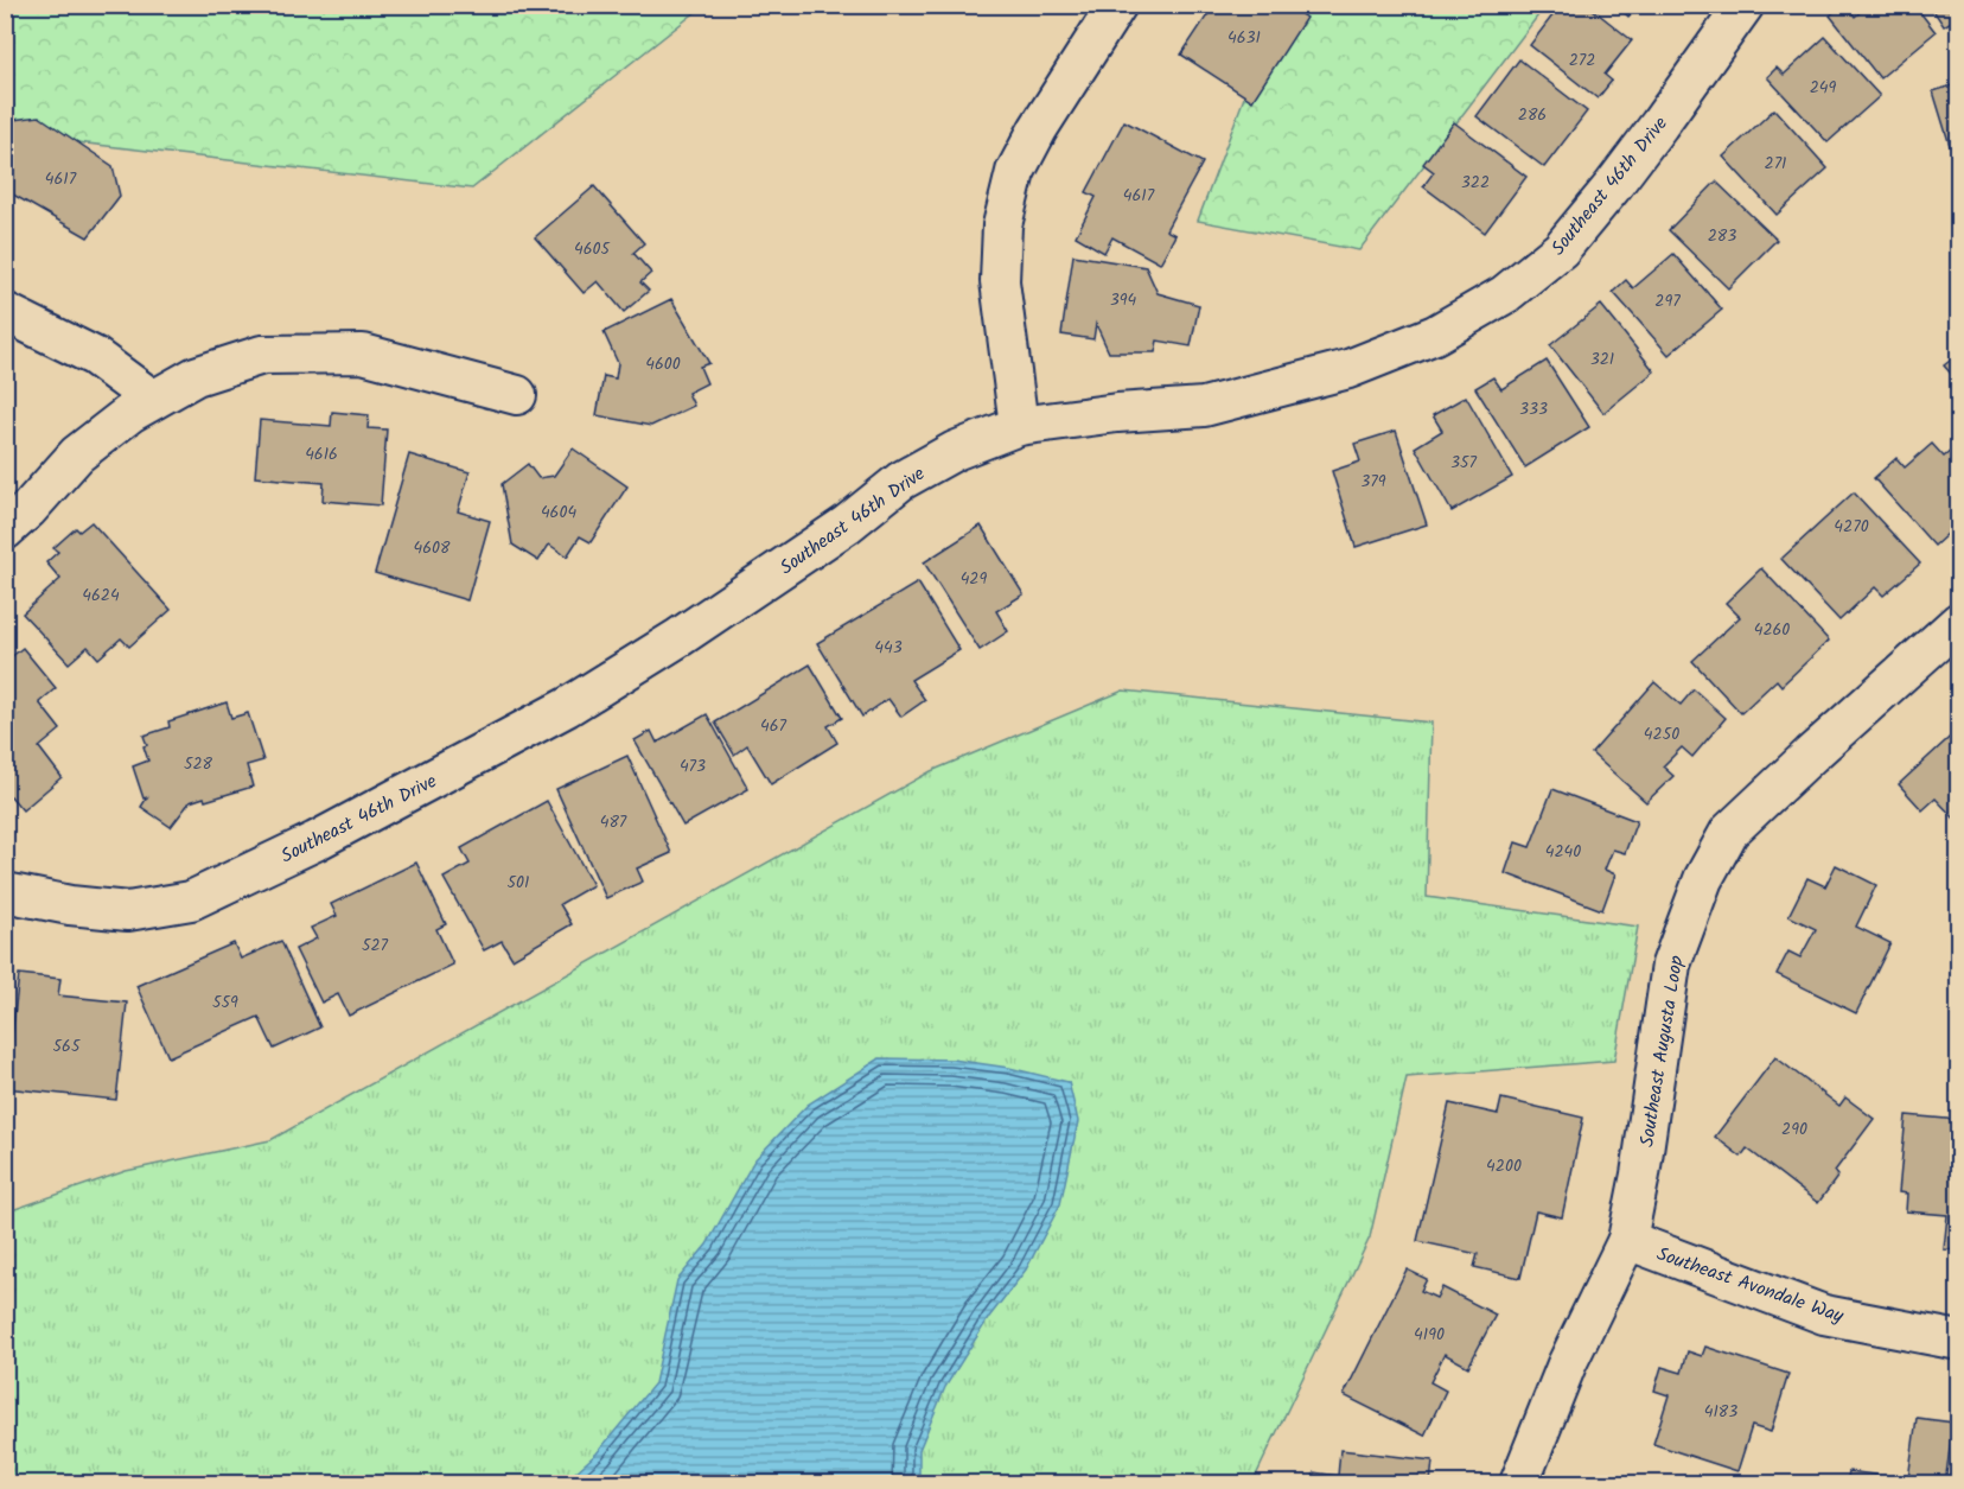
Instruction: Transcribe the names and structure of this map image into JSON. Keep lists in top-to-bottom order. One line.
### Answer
{"streets":{"street":["Southeast 46th Drive","Southeast Augusta Loop","Southeast Avondale Way"]},"crossings":[["Southeast Augusta Loop","Southeast Avondale Way"]],"house_numbers":["4631","272","249","286","271","4617","322","4617","283","4605","394","297","321","4600","333","4616","357","379","4604","4270","4608","429","4624","4260","443","467","4250","528","473","487","4240","501","527","559","565","290","4200","4190","4183"]}
